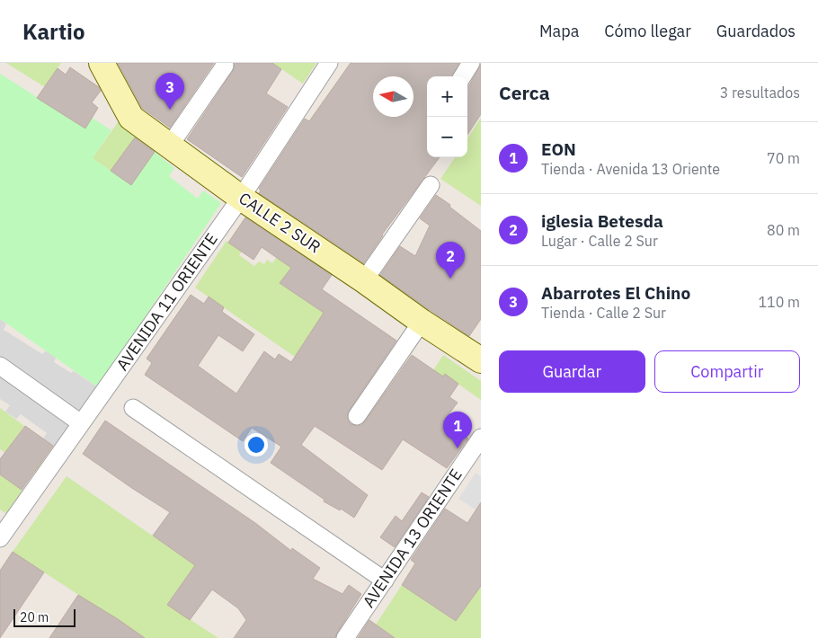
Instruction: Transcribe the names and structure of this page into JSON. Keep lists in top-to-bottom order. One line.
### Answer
{"streets":{"main road":["CALLE 2 SUR"],"street":["AVENIDA 11 ORIENTE","AVENIDA 13 ORIENTE"]},"crossings":[["CALLE 2 SUR","AVENIDA 11 ORIENTE"]],"scale_bar":"20 m","north":"left","page":{"header":"Kartio","nav":["Mapa","Cómo llegar","Guardados"],"heading":["Cerca","3 resultados"],"pins":["3","2","1"],"map_buttons":["+","−"],"list":[{"mark":"1","name":"EON","note":"Tienda · Avenida 13 Oriente","value":"70 m"},{"mark":"2","name":"iglesia Betesda","note":"Lugar · Calle 2 Sur","value":"80 m"},{"mark":"3","name":"Abarrotes El Chino","note":"Tienda · Calle 2 Sur","value":"110 m"}],"buttons":["Guardar","Compartir"],"scale":"20 m"}}
